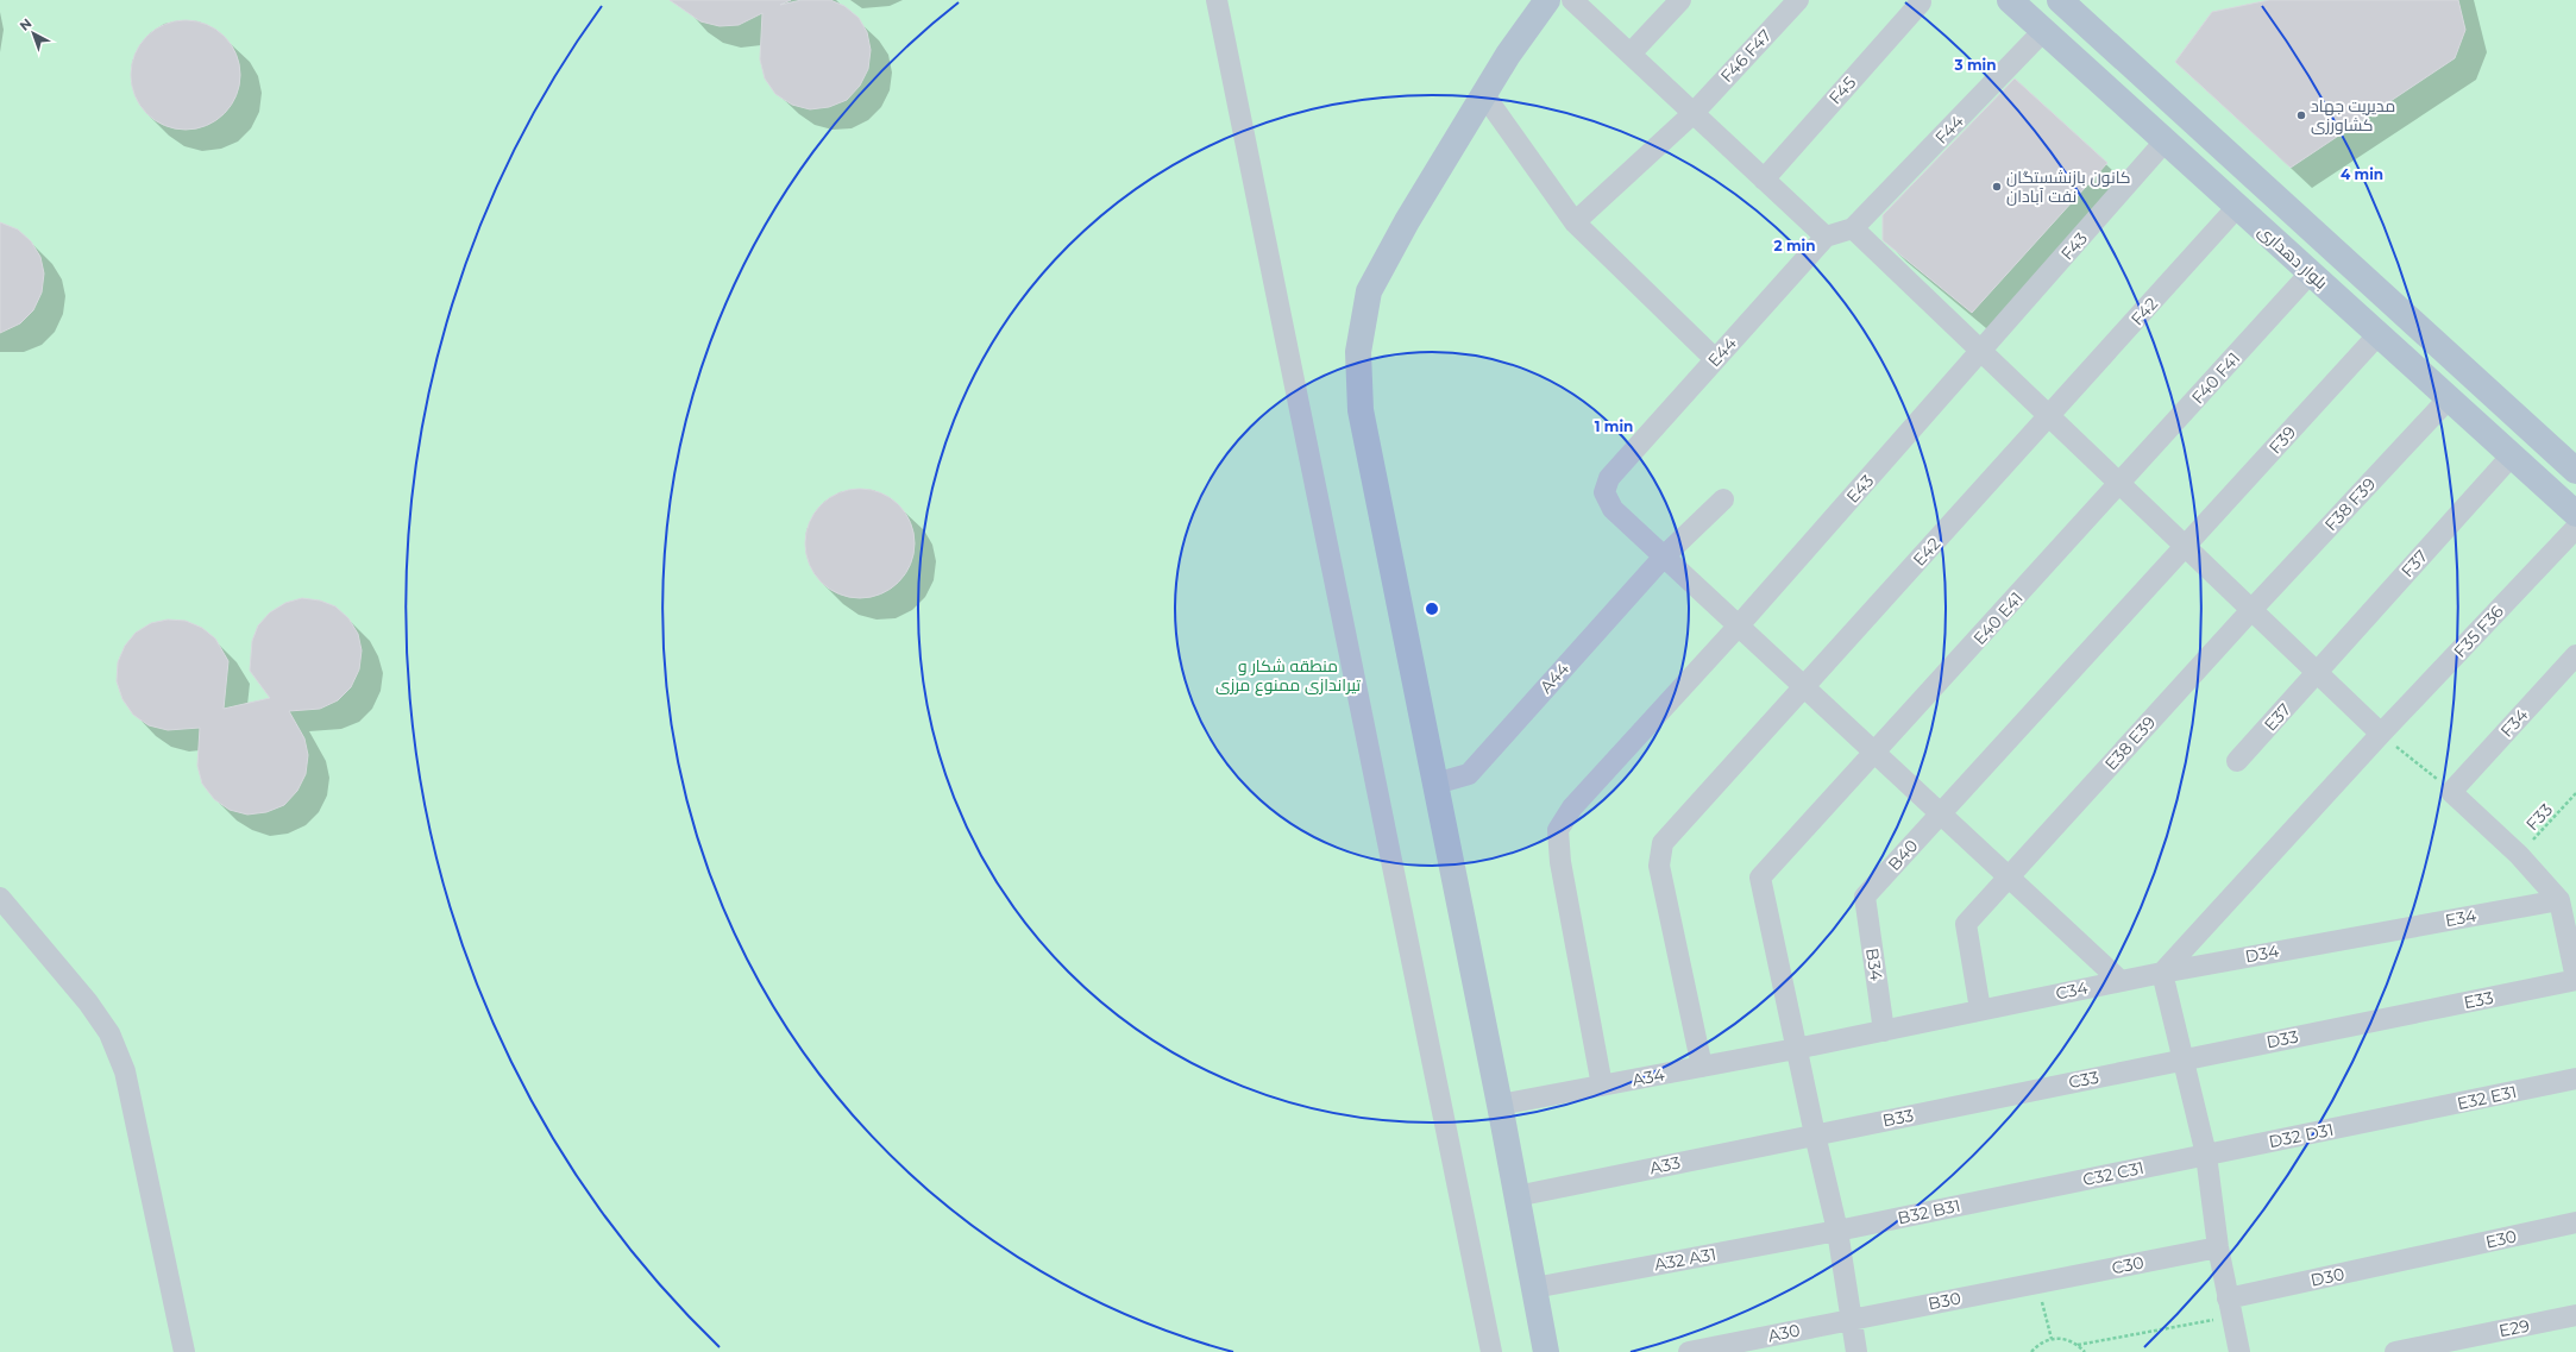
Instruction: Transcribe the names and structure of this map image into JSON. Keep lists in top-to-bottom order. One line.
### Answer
{"streets":{"main road":["بلوار دهداری"],"street":["F46 F47","F45","F44","F43","F42","E44","F40 F41","F39","E43","F38 F39","E42","F37","E40 E41","F35 F36","A44","E37","F34","E38 E39","B40","E34","D34","B34","C34","E33","D33","A34","C33","E32 E31","B33","D32 D31","A33","C32 C31","B32 B31","E30","A32 A31","C30","D30","B30","E29","A30"],"path":["F33"]},"crossings":[["F44","بلوار دهداری"],["F43","بلوار دهداری"],["F43","E43"],["بلوار دهداری","F42"],["بلوار دهداری","F40 F41"],["بلوار دهداری","F39"],["بلوار دهداری","F38 F39"],["بلوار دهداری","F37"],["F42","E42"],["E44","A44"],["F40 F41","E40 E41"],["F39","B40"],["E43","A34"],["F38 F39","E38 E39"],["E42","A34"],["F37","E37"],["E40 E41","A34"],["F35 F36","D34"],["F35 F36","C34"],["E38 E39","C34"],["B40","B34"],["E34","D34"],["D34","C34"],["E33","D33"],["D33","C33"],["C33","B33"],["E32 E31","D32 D31"],["B33","A33"],["D32 D31","C32 C31"],["C32 C31","B32 B31"],["B32 B31","A32 A31"],["E30","D30"],["C30","B30"],["B30","A30"]],"parks":["منطقه شکار و تیراندازی ممنوع مرزی"],"places":["مدیریت جهاد کشاورزی","کانون بازنشستگان نفت آبادان"],"north":"top left","rings":["3 min","4 min","2 min","1 min"]}
